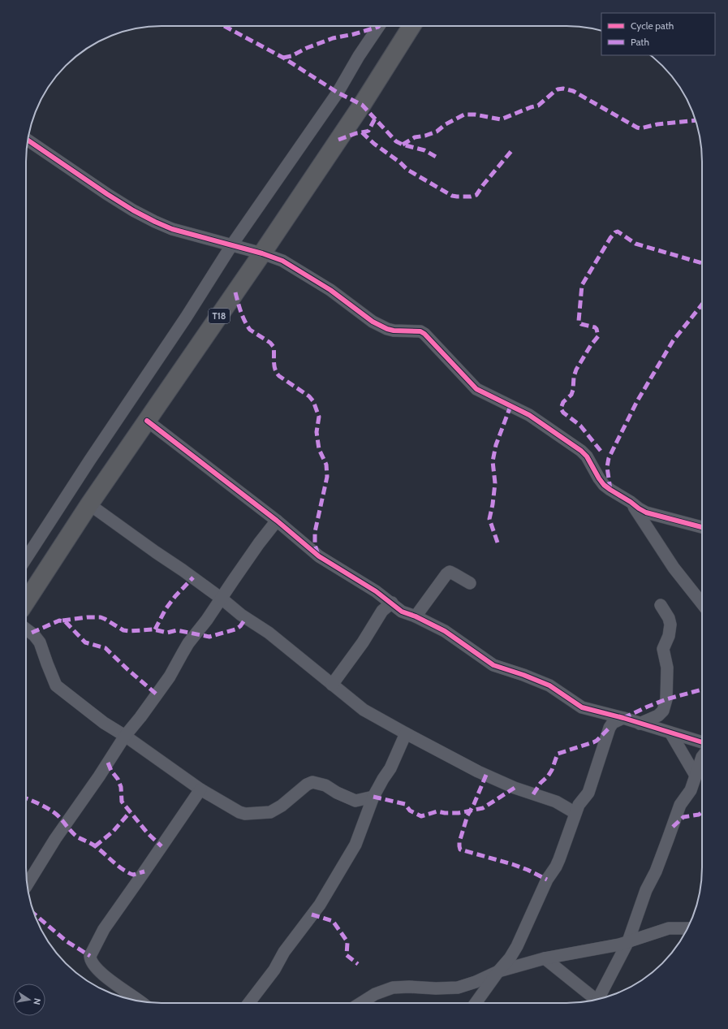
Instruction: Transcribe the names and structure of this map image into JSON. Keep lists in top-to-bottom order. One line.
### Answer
{"streets":{"highway":["T18"]},"legend":["Cycle path","Path"],"north":"right"}
